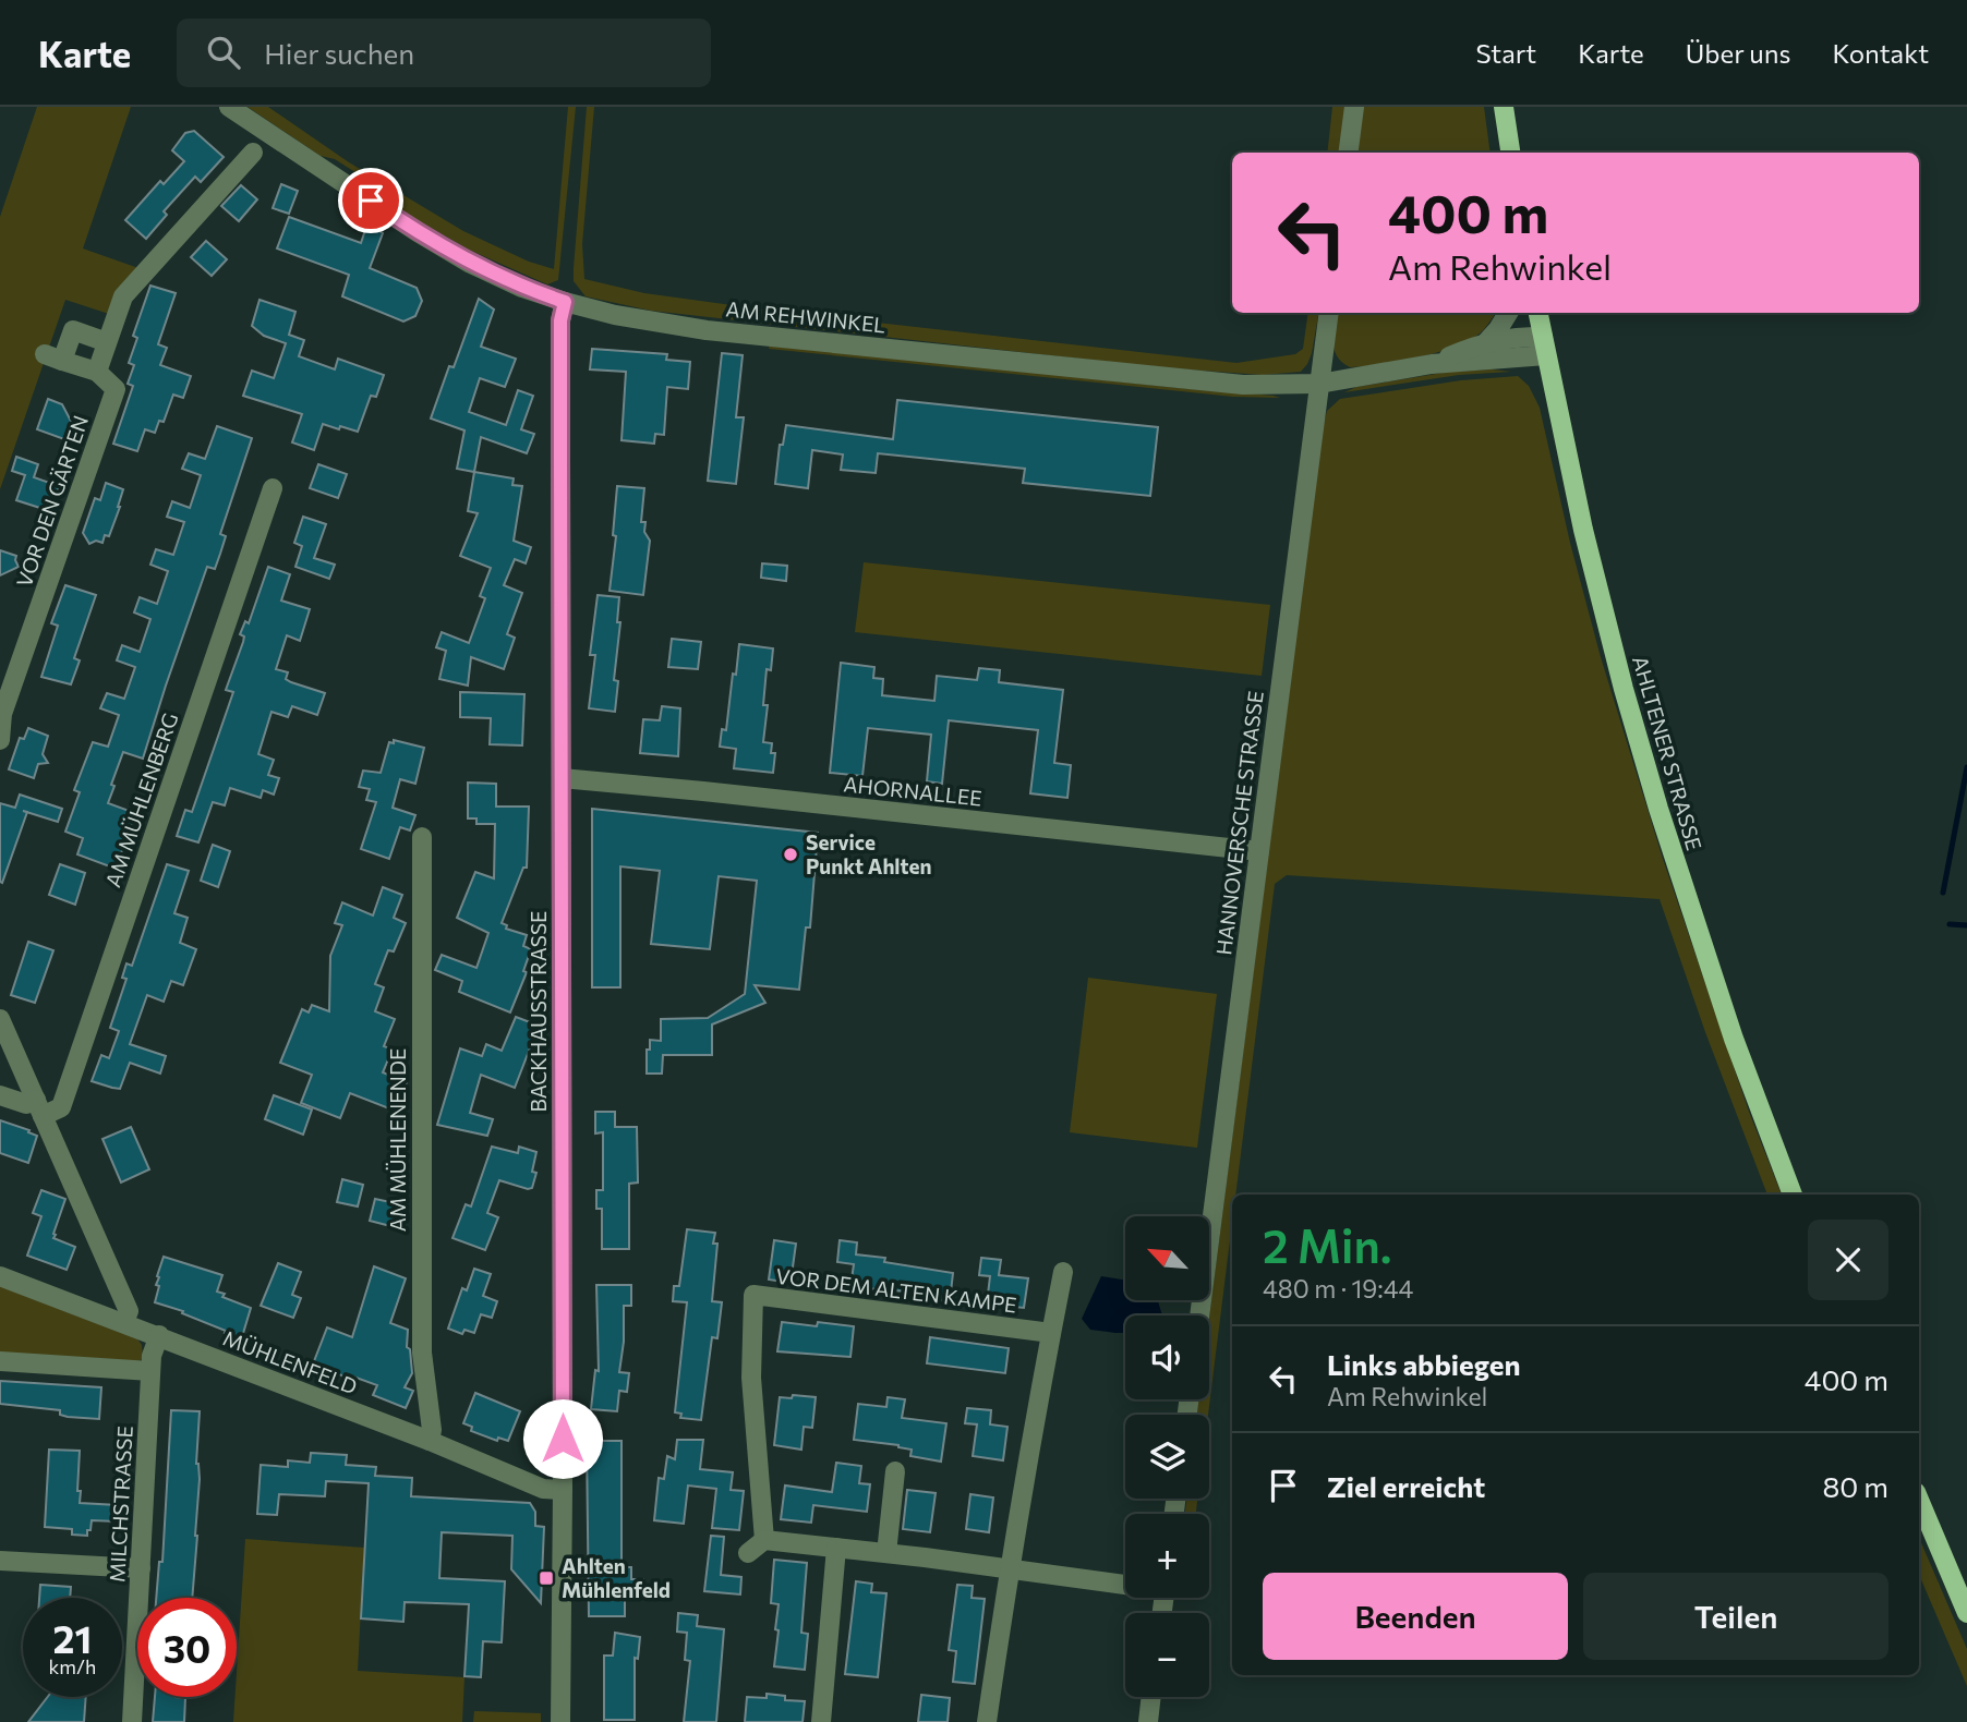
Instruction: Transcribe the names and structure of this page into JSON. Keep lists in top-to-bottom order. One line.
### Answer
{"streets":{"main road":["AHLTENER STRASSE"],"street":["AM REHWINKEL","VOR DEN GÄRTEN","AHORNALLEE","AM MÜHLENBERG","HANNOVERSCHE STRASSE","BACKHAUSSTRASSE","AM MÜHLENENDE","VOR DEM ALTEN KAMPE","MÜHLENFELD","MILCHSTRASSE"]},"crossings":[["AM REHWINKEL","AHLTENER STRASSE"],["AM REHWINKEL","HANNOVERSCHE STRASSE"],["AM REHWINKEL","BACKHAUSSTRASSE"],["AHORNALLEE","HANNOVERSCHE STRASSE"],["AHORNALLEE","BACKHAUSSTRASSE"],["BACKHAUSSTRASSE","MÜHLENFELD"],["AM MÜHLENENDE","MÜHLENFELD"],["MÜHLENFELD","MILCHSTRASSE"]],"places":{"other":["Service Punkt Ahlten"],"transit":["Ahlten Mühlenfeld"]},"north":"top left","page":{"header":"Karte","search":"Hier suchen","nav":["Start","Karte","Über uns","Kontakt"],"turn":["400 m","Am Rehwinkel"],"heading":["2 Min.","480 m · 19:44"],"map_buttons":["+","−"],"list":[{"name":"Links abbiegen","note":"Am Rehwinkel","value":"400 m"},{"name":"Ziel erreicht","value":"80 m"}],"buttons":["Beenden","Teilen"],"speed":"21 km/h","limit":"30"}}
